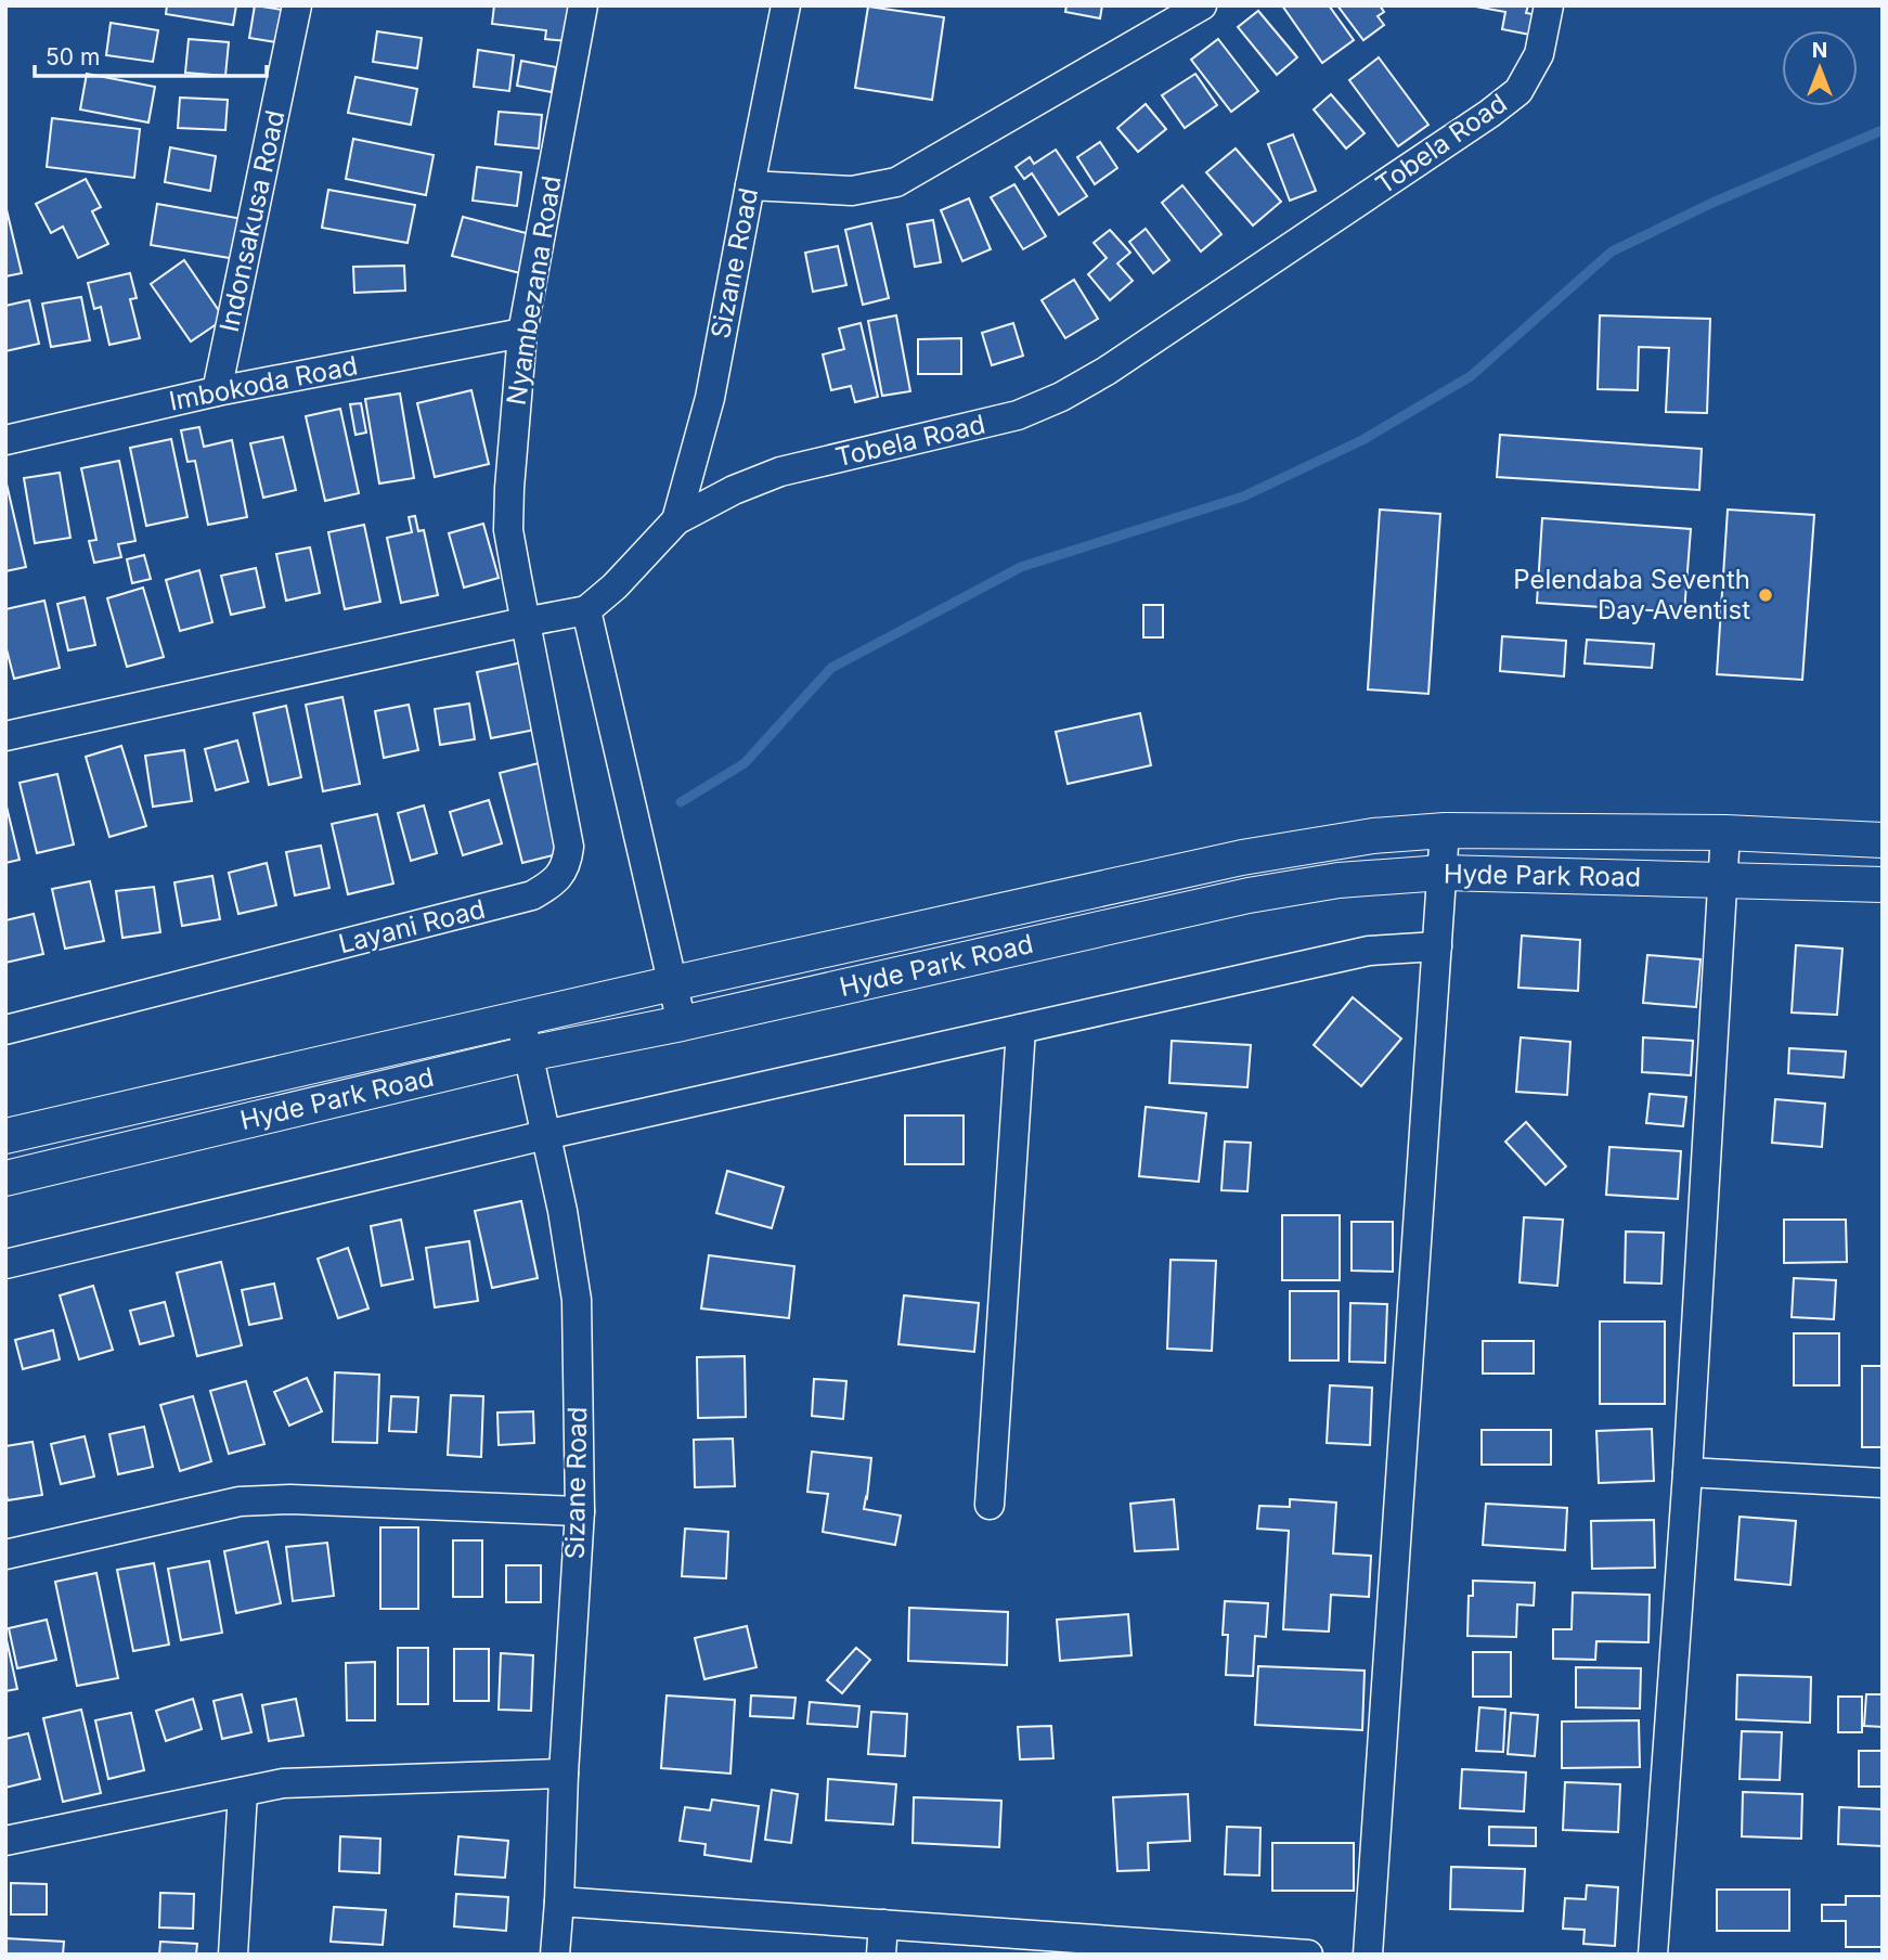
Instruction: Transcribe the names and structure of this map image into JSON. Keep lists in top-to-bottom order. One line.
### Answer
{"streets":{"street":["Tobela Road","Indonsakusa Road","Sizane Road","Nyambezana Road","Imbokoda Road","Hyde Park Road","Layani Road"]},"crossings":[["Tobela Road","Sizane Road"],["Indonsakusa Road","Imbokoda Road"],["Sizane Road","Hyde Park Road"],["Nyambezana Road","Imbokoda Road"],["Nyambezana Road","Layani Road"]],"places":["Pelendaba Seventh Day Aventist"],"scale_bar":"50 m","north":"top"}
